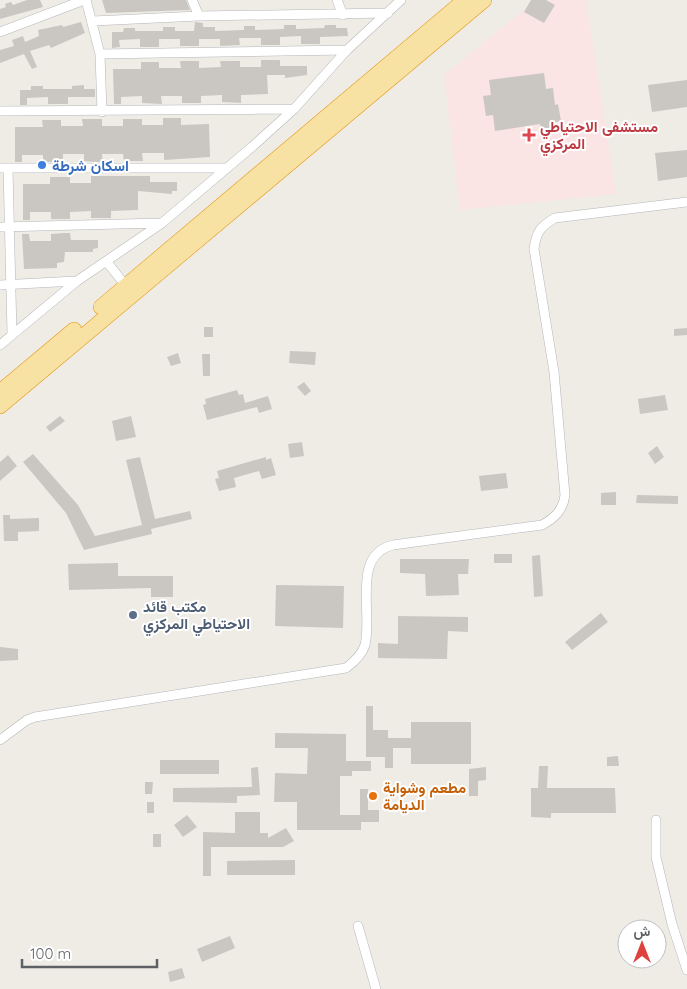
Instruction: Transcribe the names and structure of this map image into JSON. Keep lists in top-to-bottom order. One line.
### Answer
{"places":{"health":["مستشفى الاحتياطي المركزي"],"other":["اسكان شرطة","مكتب قائد الاحتياطي المركزي","مطعم وشواية الديامة"]},"scale_bar":"100 m","north":"top"}
